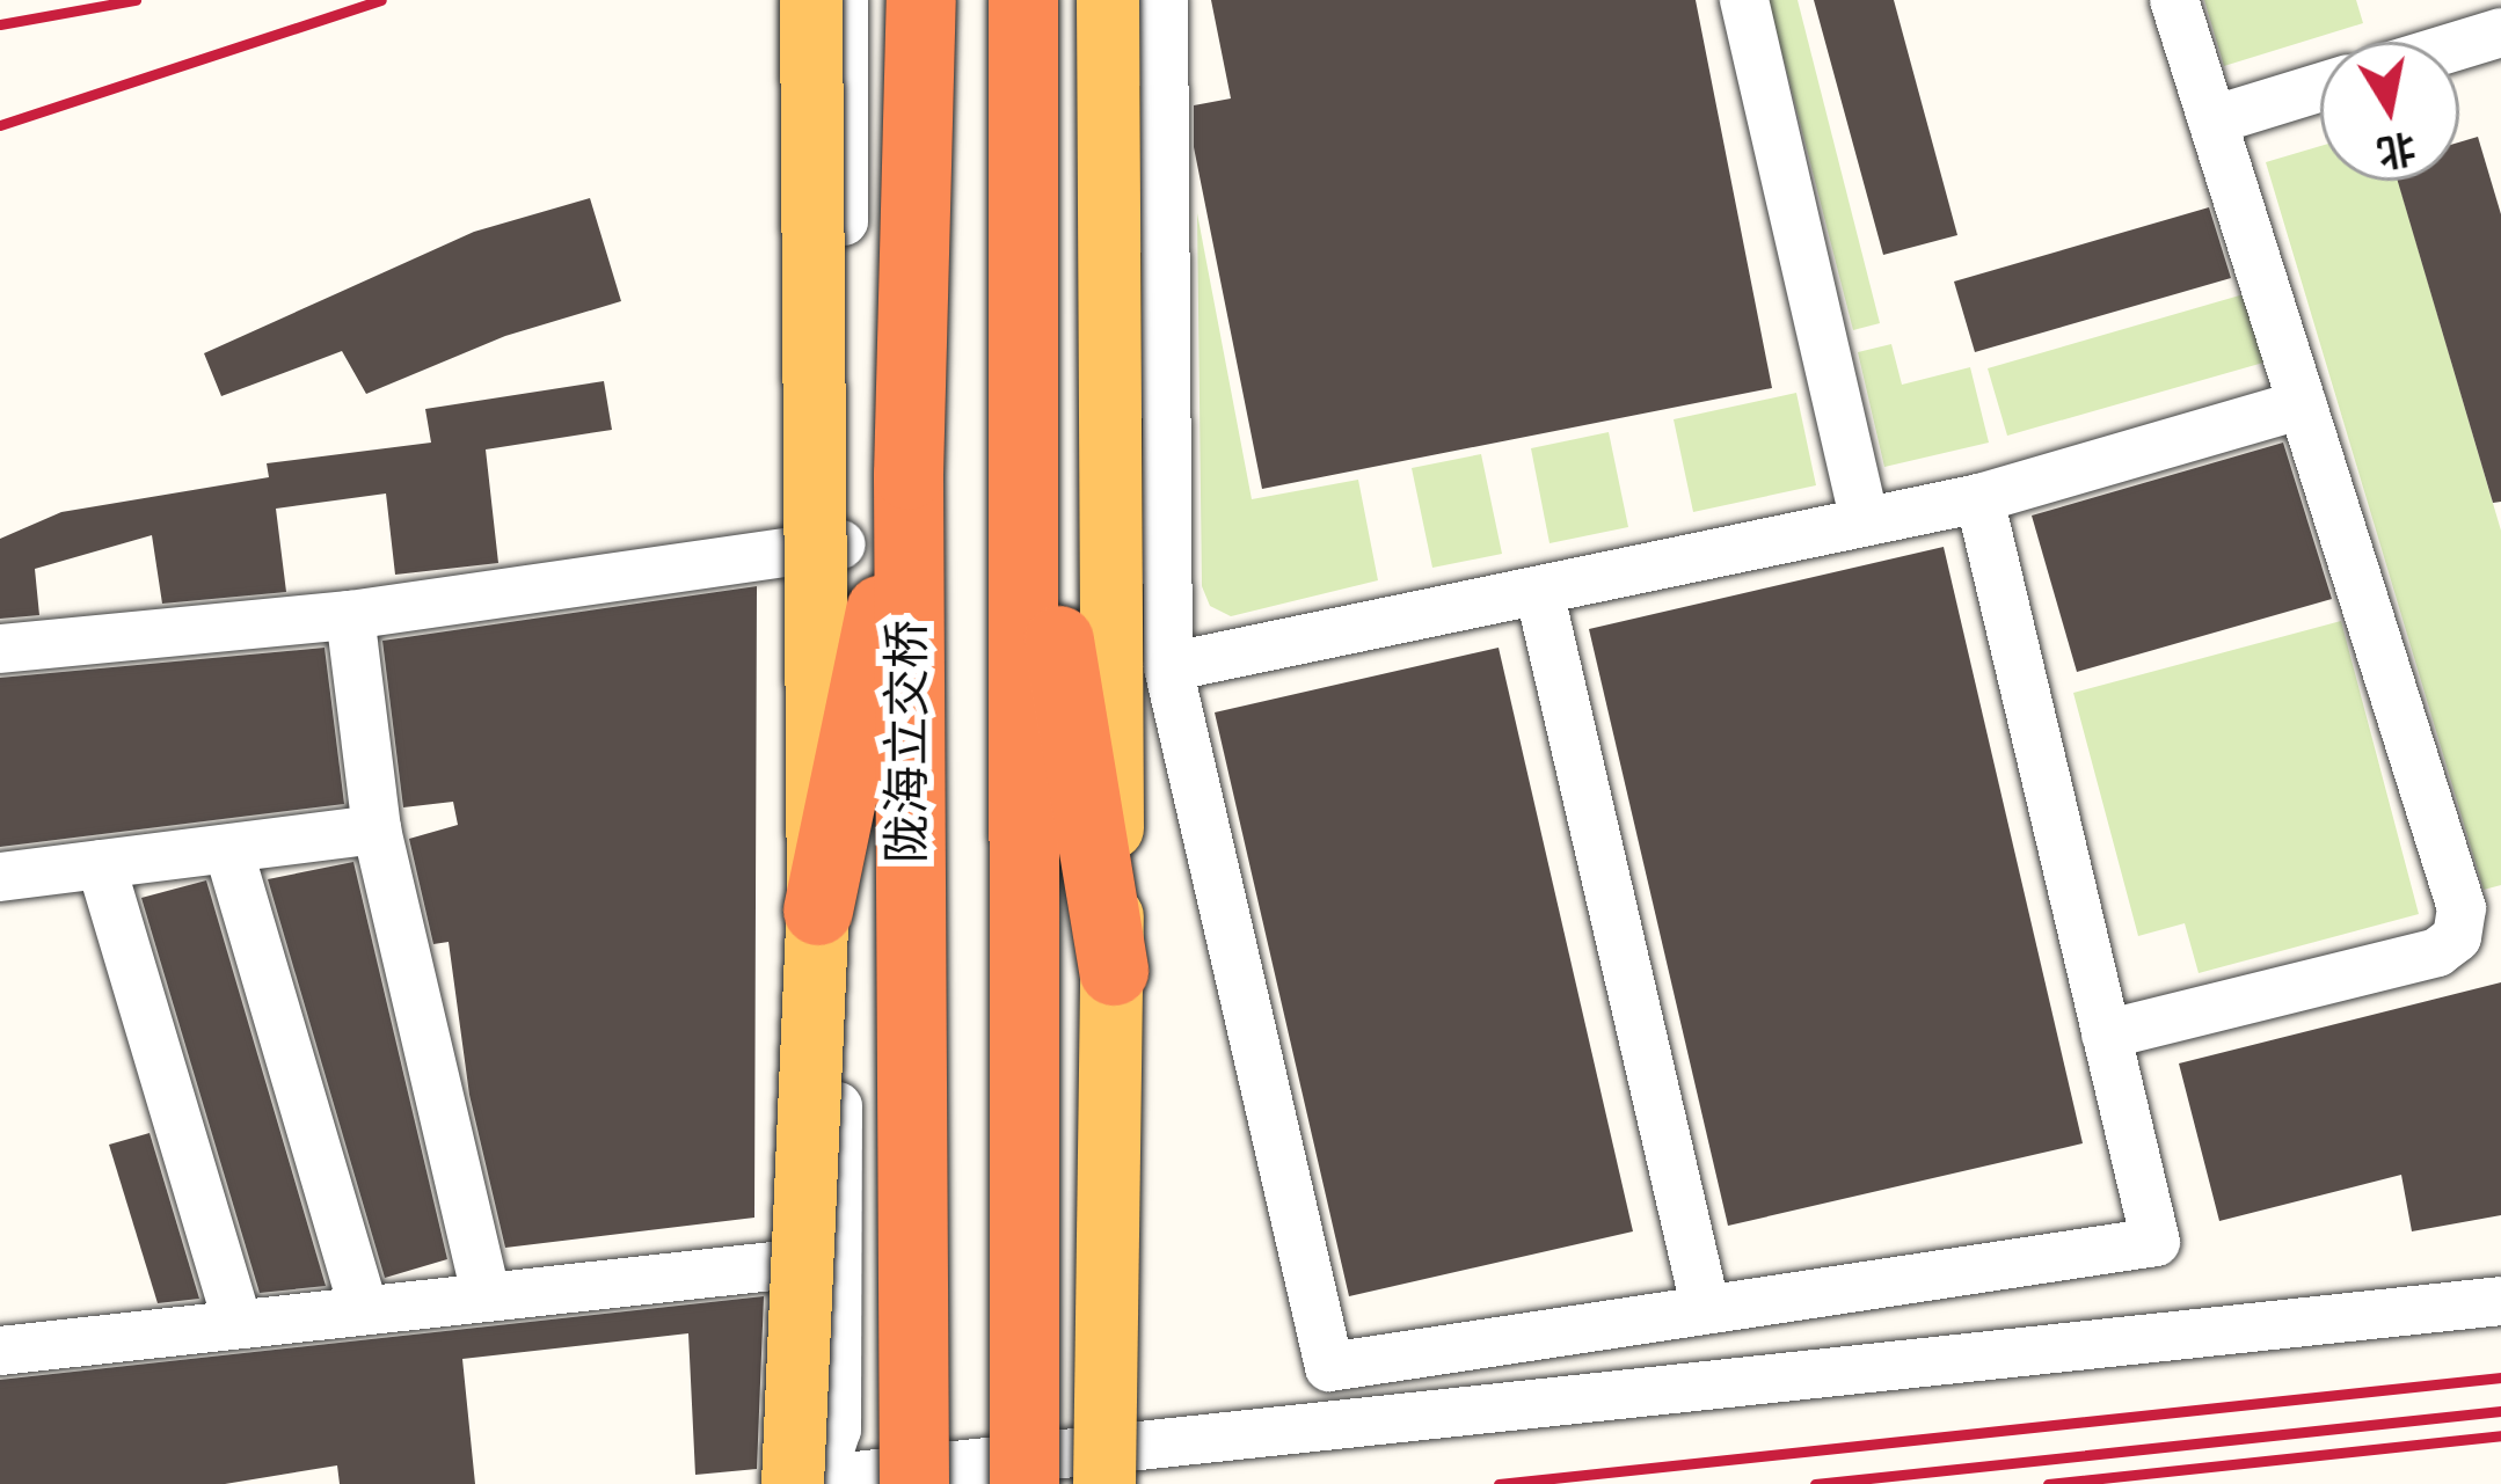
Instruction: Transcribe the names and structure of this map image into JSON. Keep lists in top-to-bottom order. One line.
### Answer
{"streets":{"highway":["陇海立交桥"]},"north":"bottom"}
